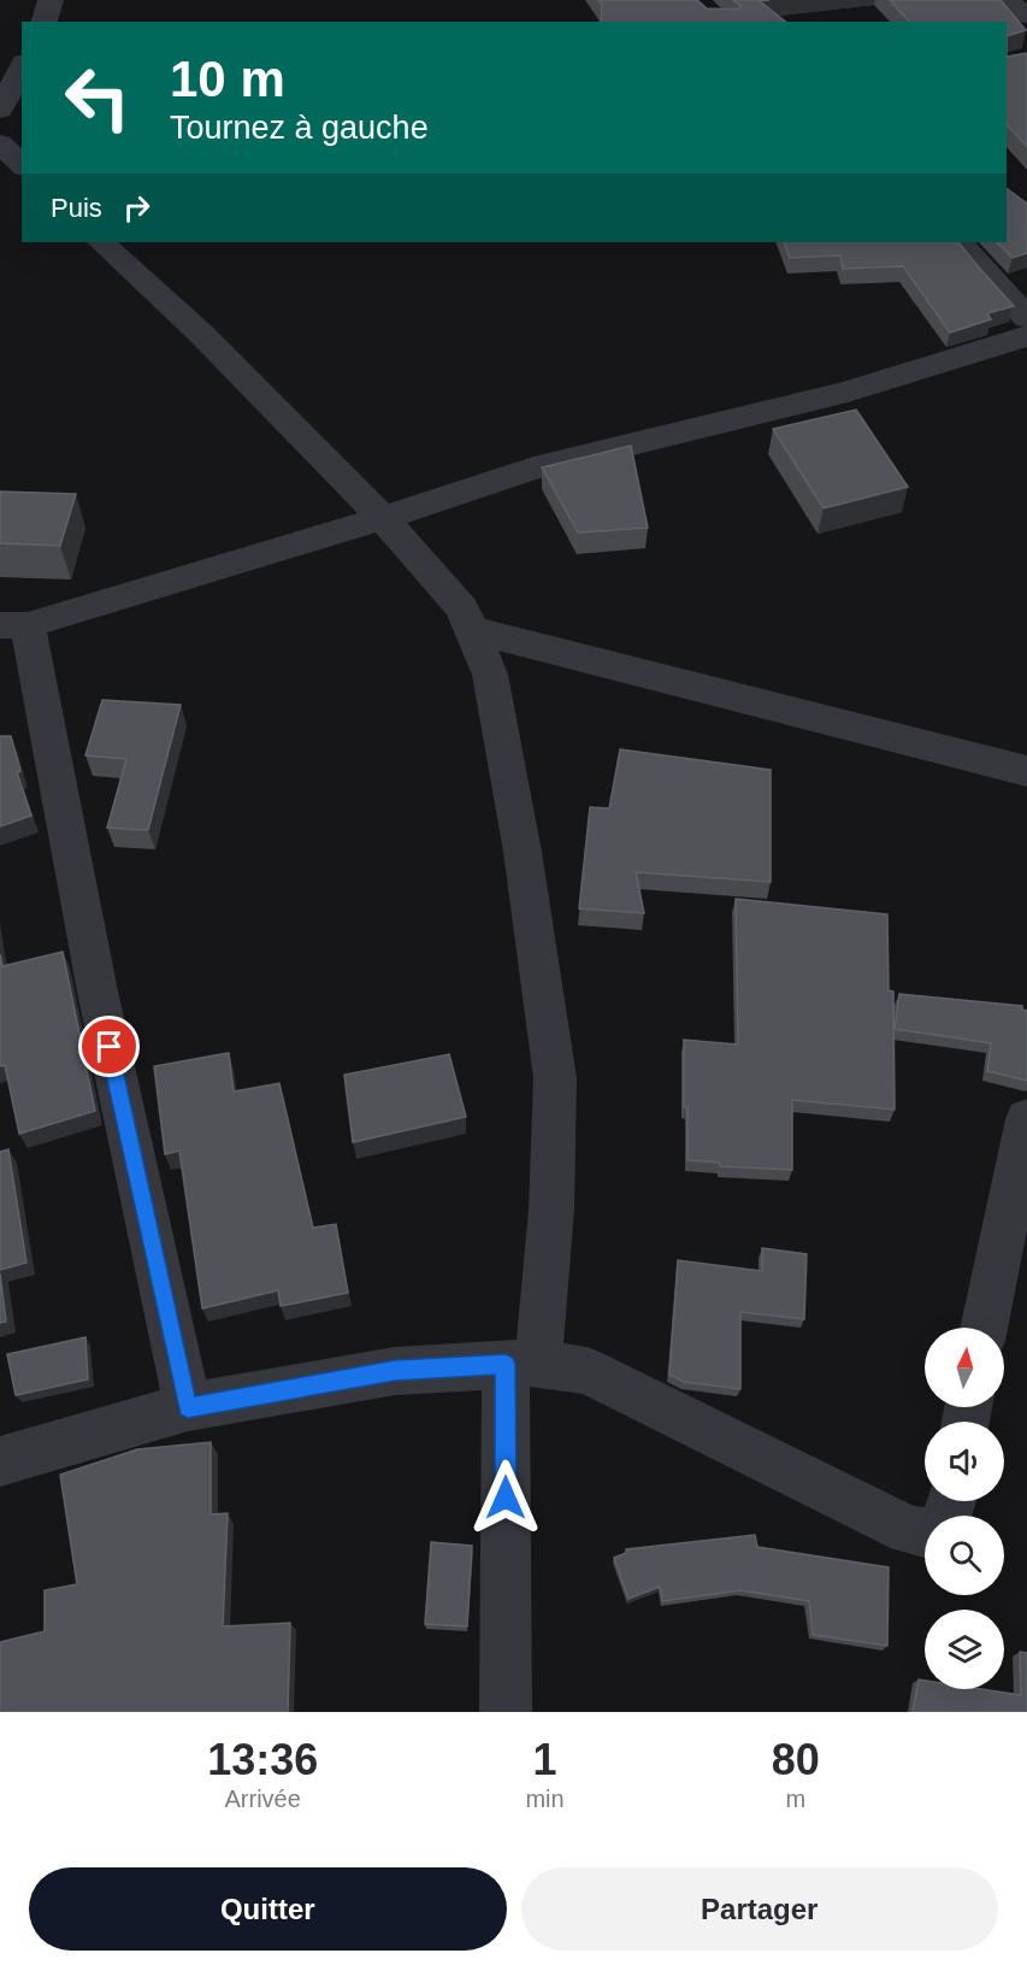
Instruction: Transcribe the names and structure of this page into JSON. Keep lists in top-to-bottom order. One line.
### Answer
{"north":"top","page":{"turn":["10 m","Tournez à gauche"],"then":"Puis","eta":["13:36","Arrivée","1","min","80","m"],"buttons":["Quitter","Partager"]}}
